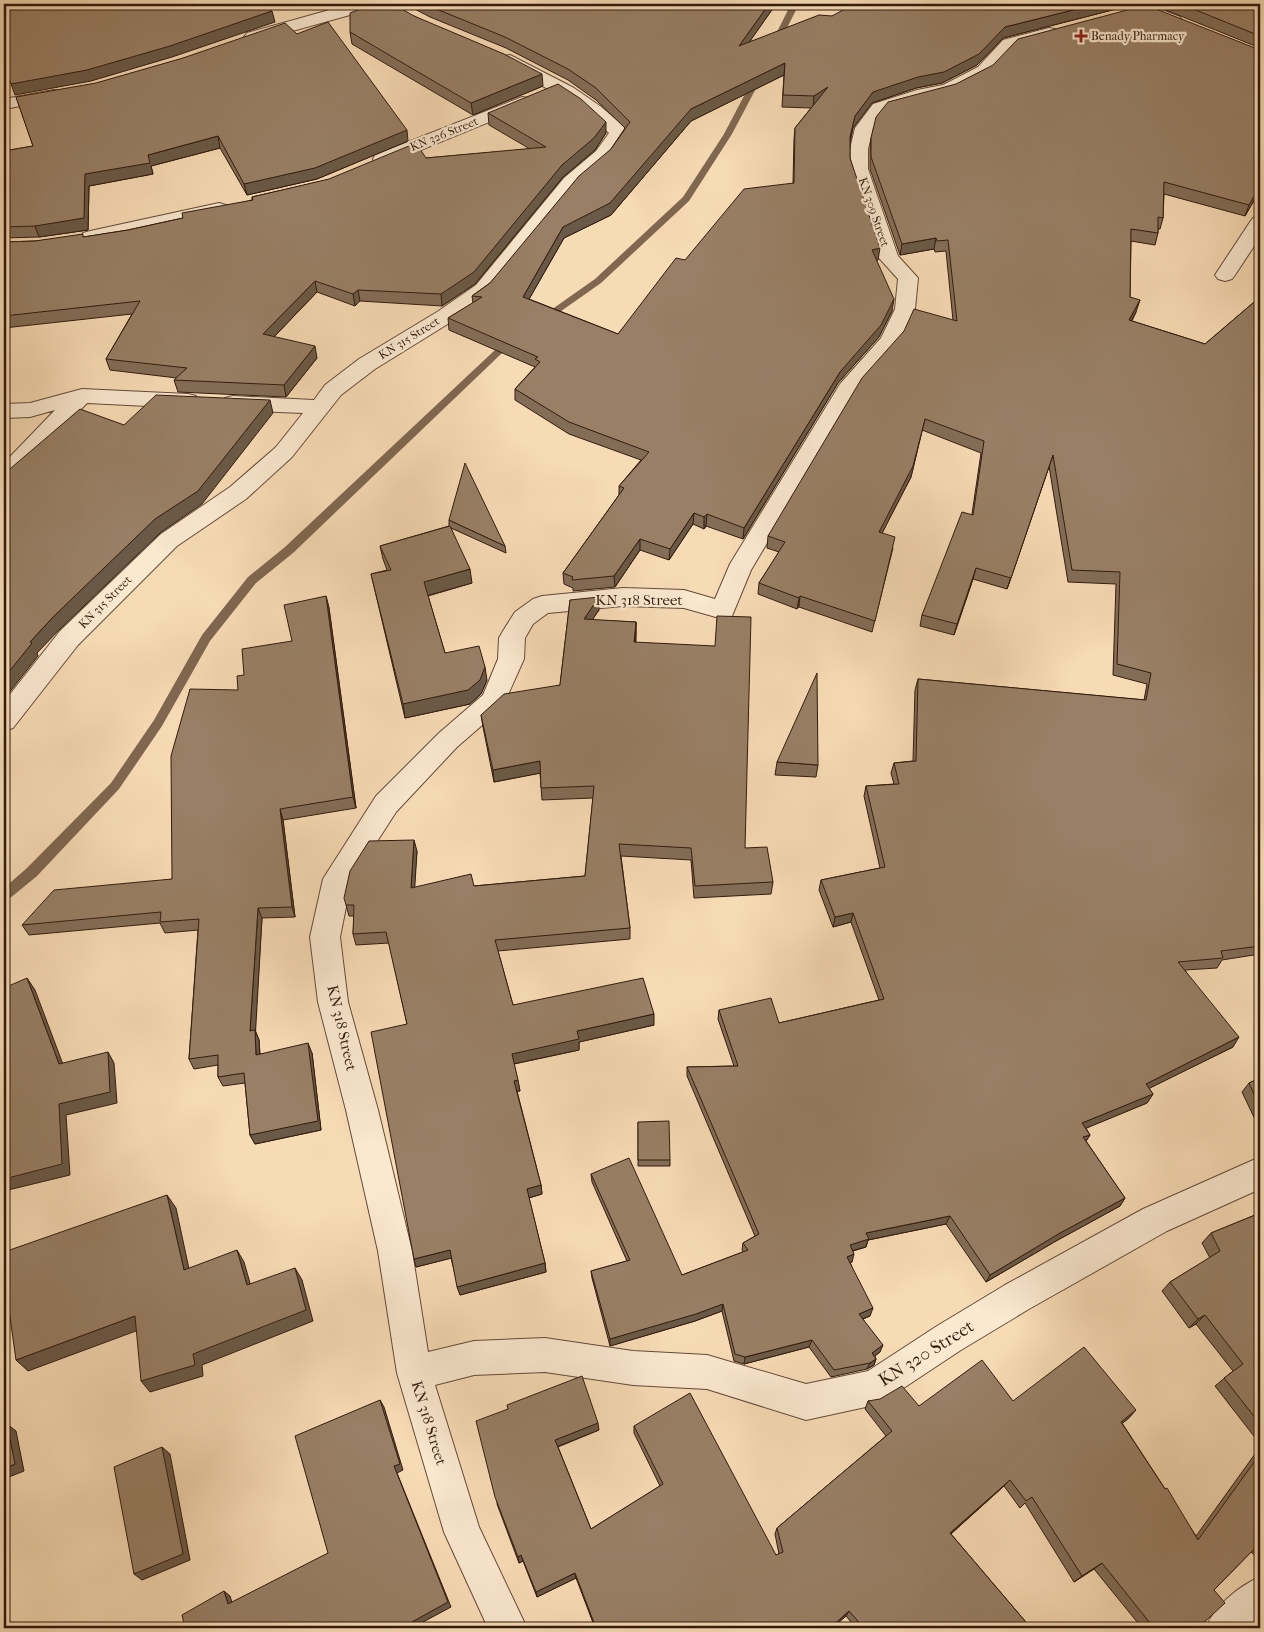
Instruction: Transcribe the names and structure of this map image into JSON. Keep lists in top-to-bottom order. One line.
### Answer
{"streets":{"street":["KN 326 Street","KN 309 Street","KN 315 Street","KN 318 Street","KN 320 Street"]},"crossings":[["KN 326 Street","KN 315 Street"],["KN 309 Street","KN 318 Street"],["KN 318 Street","KN 320 Street"]],"places":{"health":["Benady Pharmacy"]}}
